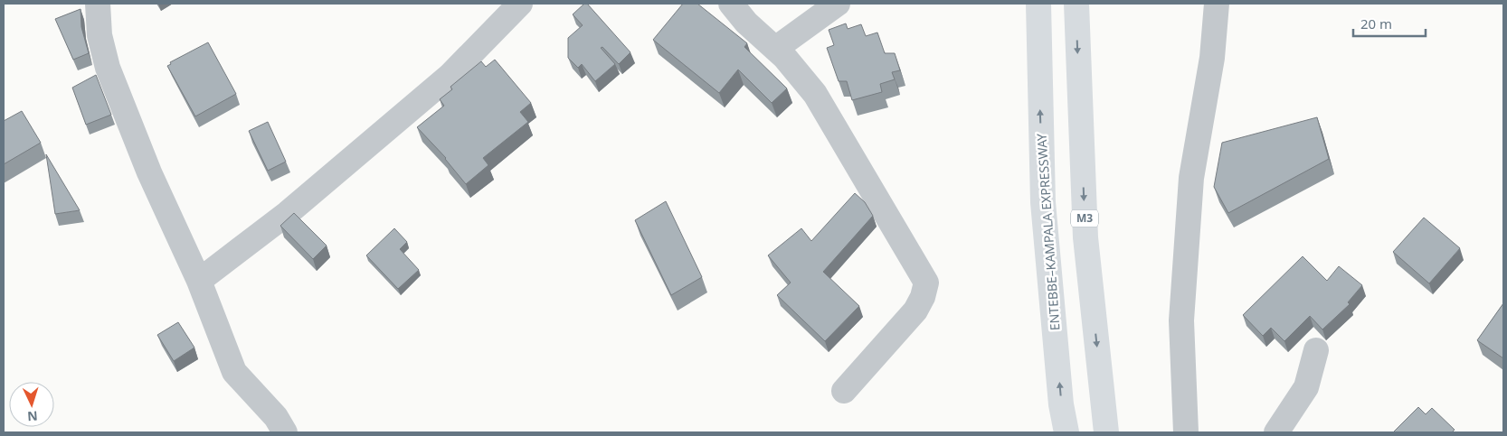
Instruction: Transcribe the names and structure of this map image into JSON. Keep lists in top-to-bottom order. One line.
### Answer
{"streets":{"highway":["M3","ENTEBBE–KAMPALA EXPRESSWAY"]},"scale_bar":"20 m","north":"bottom"}
